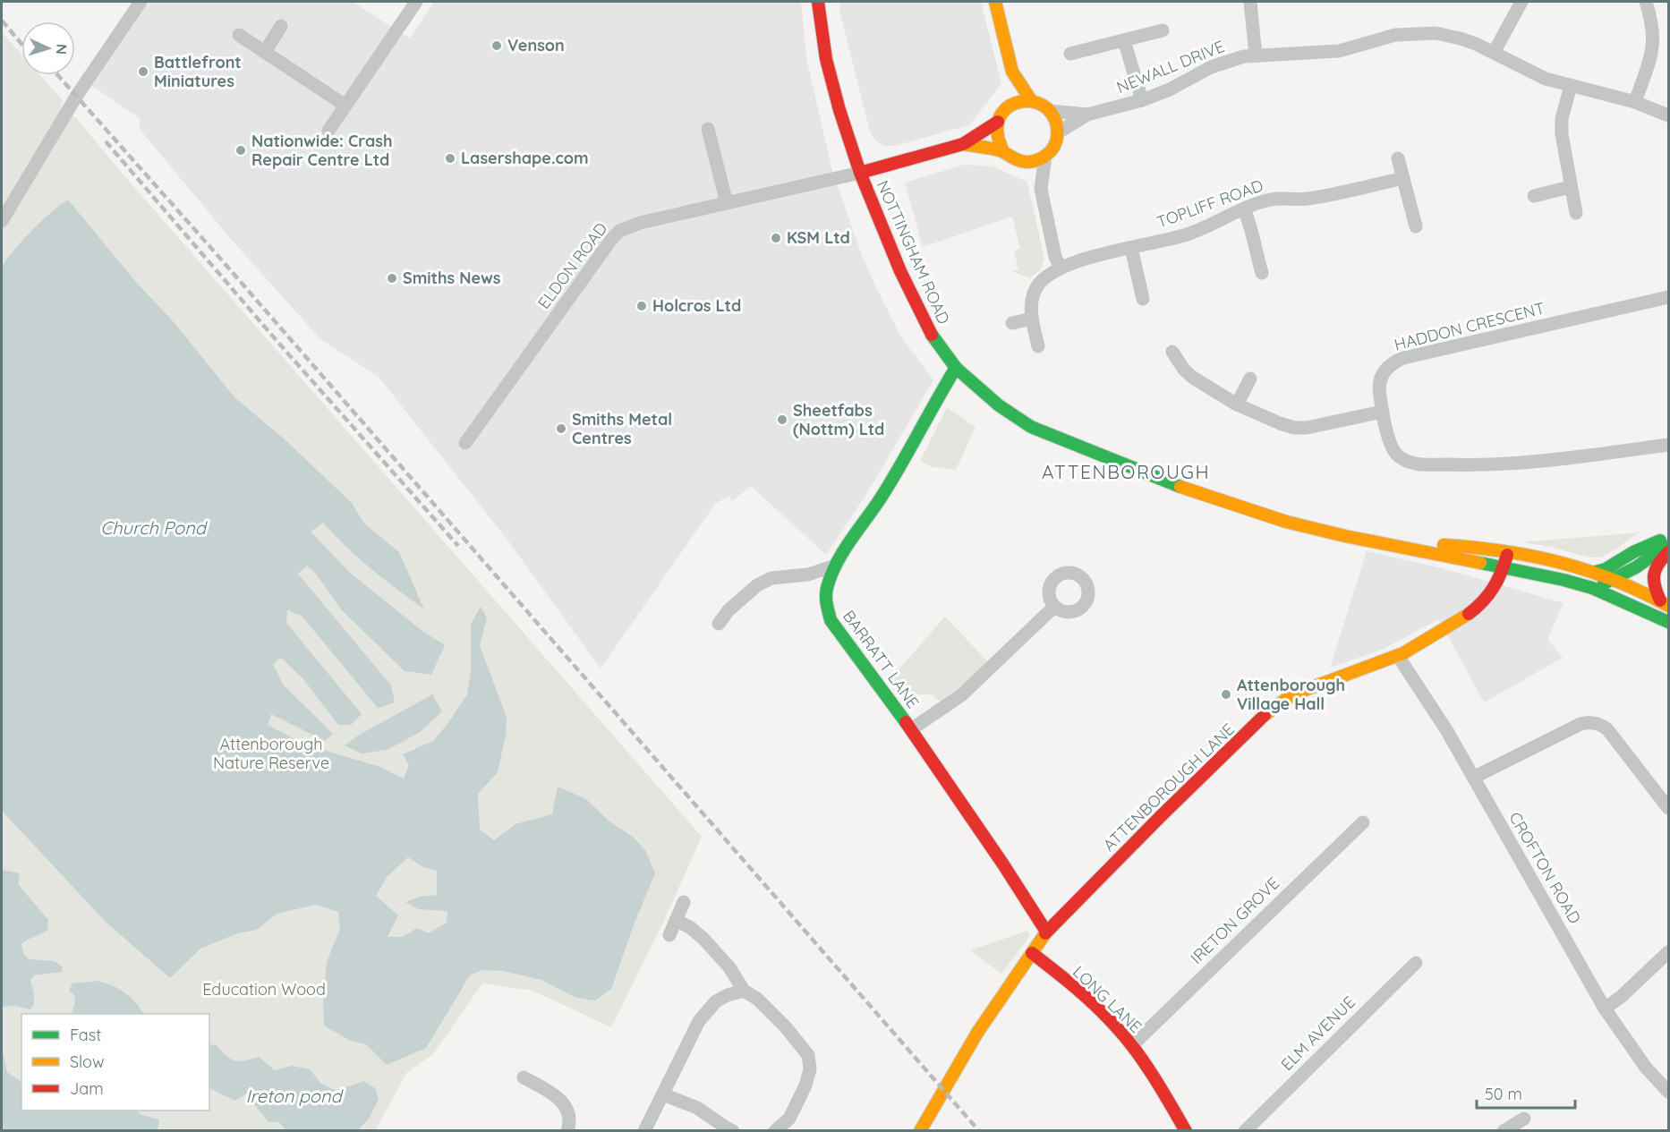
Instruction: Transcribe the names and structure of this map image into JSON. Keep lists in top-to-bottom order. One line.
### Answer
{"streets":{"street":["NEWALL DRIVE","TOPLIFF ROAD","NOTTINGHAM ROAD","ELDON ROAD","HADDON CRESCENT","BARRATT LANE","ATTENBOROUGH LANE","CROFTON ROAD","IRETON GROVE","LONG LANE","ELM AVENUE"]},"crossings":[["NOTTINGHAM ROAD","ELDON ROAD"],["NOTTINGHAM ROAD","BARRATT LANE"],["NOTTINGHAM ROAD","ATTENBOROUGH LANE"],["BARRATT LANE","ATTENBOROUGH LANE"],["ATTENBOROUGH LANE","CROFTON ROAD"],["ATTENBOROUGH LANE","LONG LANE"],["IRETON GROVE","LONG LANE"]],"districts":["ATTENBOROUGH"],"water":["Church Pond","Ireton pond"],"parks":["Attenborough Nature Reserve","Education Wood"],"places":["Venson","Battlefront Miniatures","Nationwide: Crash Repair Centre Ltd","Lasershape.com","KSM Ltd","Smiths News","Holcros Ltd","Sheetfabs (Nottm) Ltd","Smiths Metal Centres","Attenborough Village Hall"],"legend":["Fast","Slow","Jam"],"scale_bar":"50 m","north":"right"}
